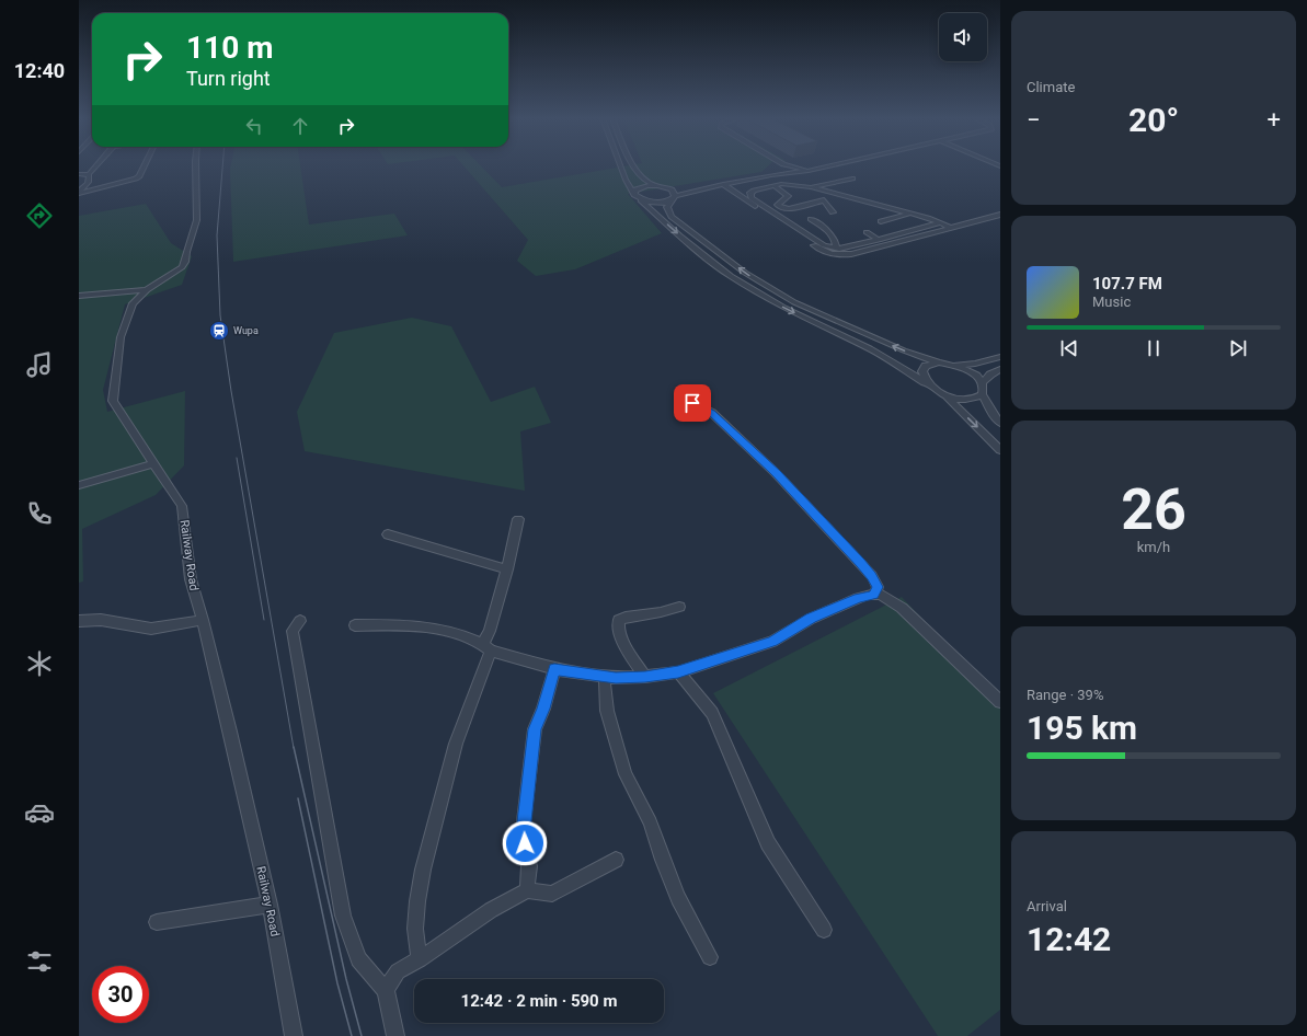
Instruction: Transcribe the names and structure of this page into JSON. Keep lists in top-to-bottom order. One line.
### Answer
{"streets":{"street":["Railway Road"]},"places":{"station":["Wupa"]},"page":{"tabs":"12:40","tile":["Climate",["26","km/h"],["Range · 39%","195 km"],["Arrival","12:42"]],"turn":["110 m","Turn right"],"heat":["−","20°","+"],"song":["107.7 FM","Music"],"limit":"30","trip":"12:42 · 2 min · 590 m"}}
